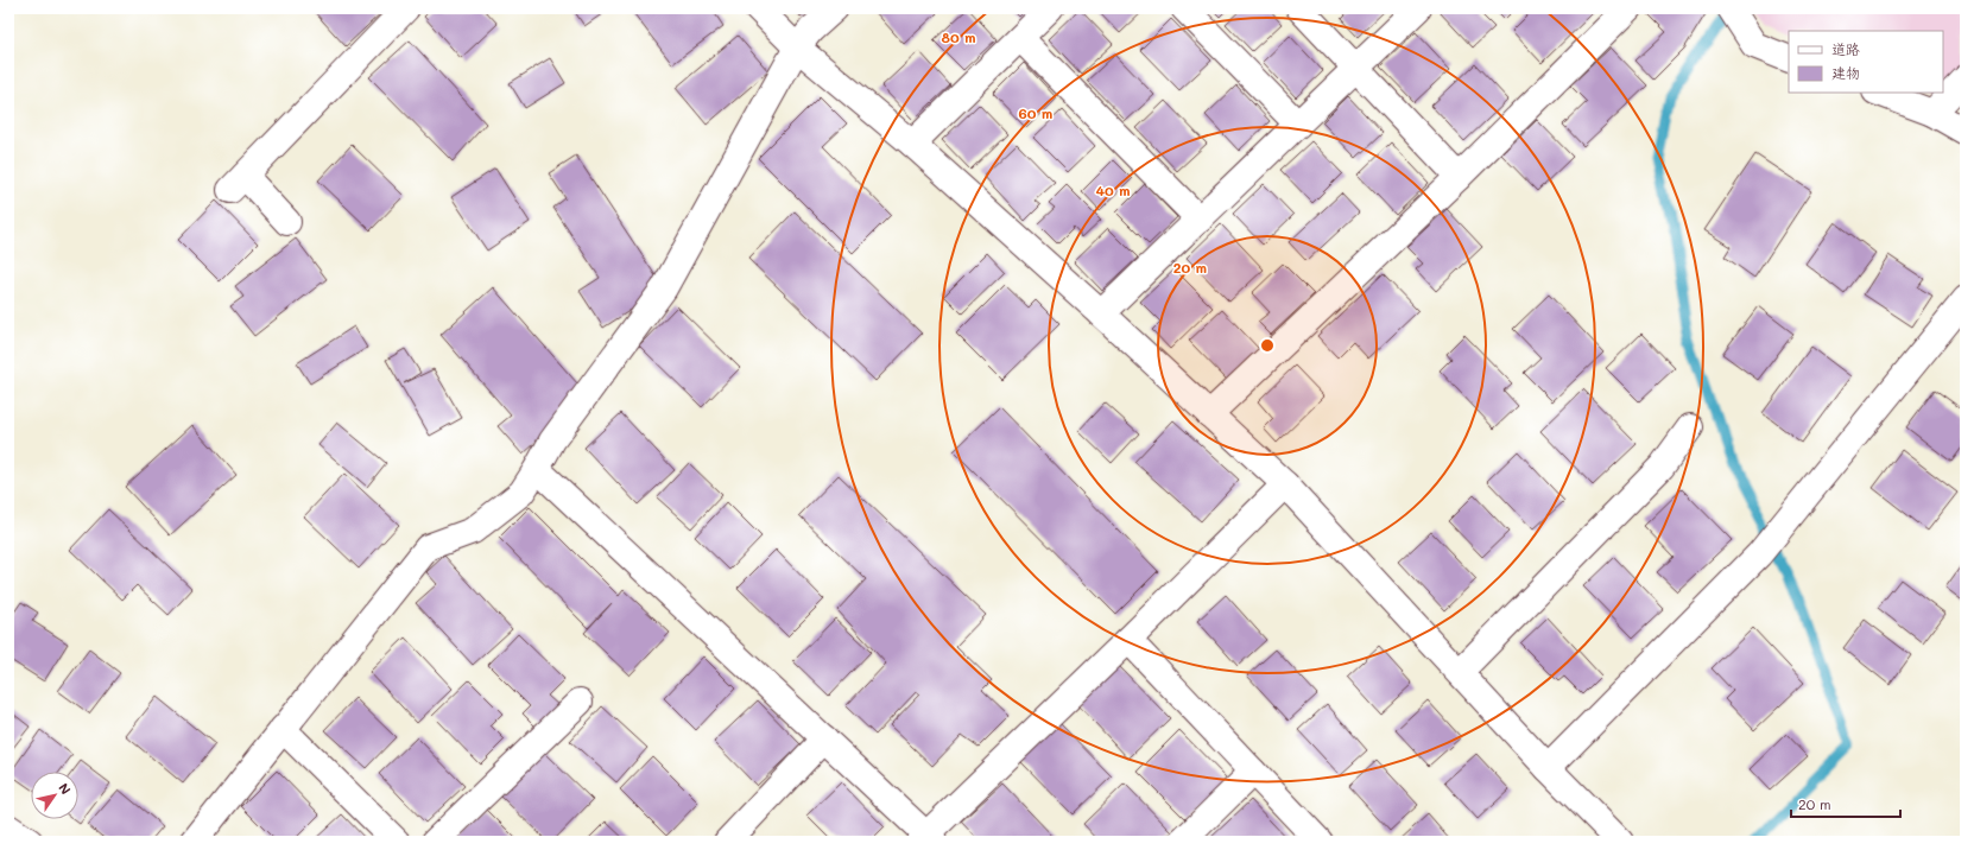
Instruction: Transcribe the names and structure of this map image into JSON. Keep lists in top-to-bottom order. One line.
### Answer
{"legend":["道路","建物"],"scale_bar":"20 m","north":"top right","rings":["80 m","60 m","40 m","20 m"]}
